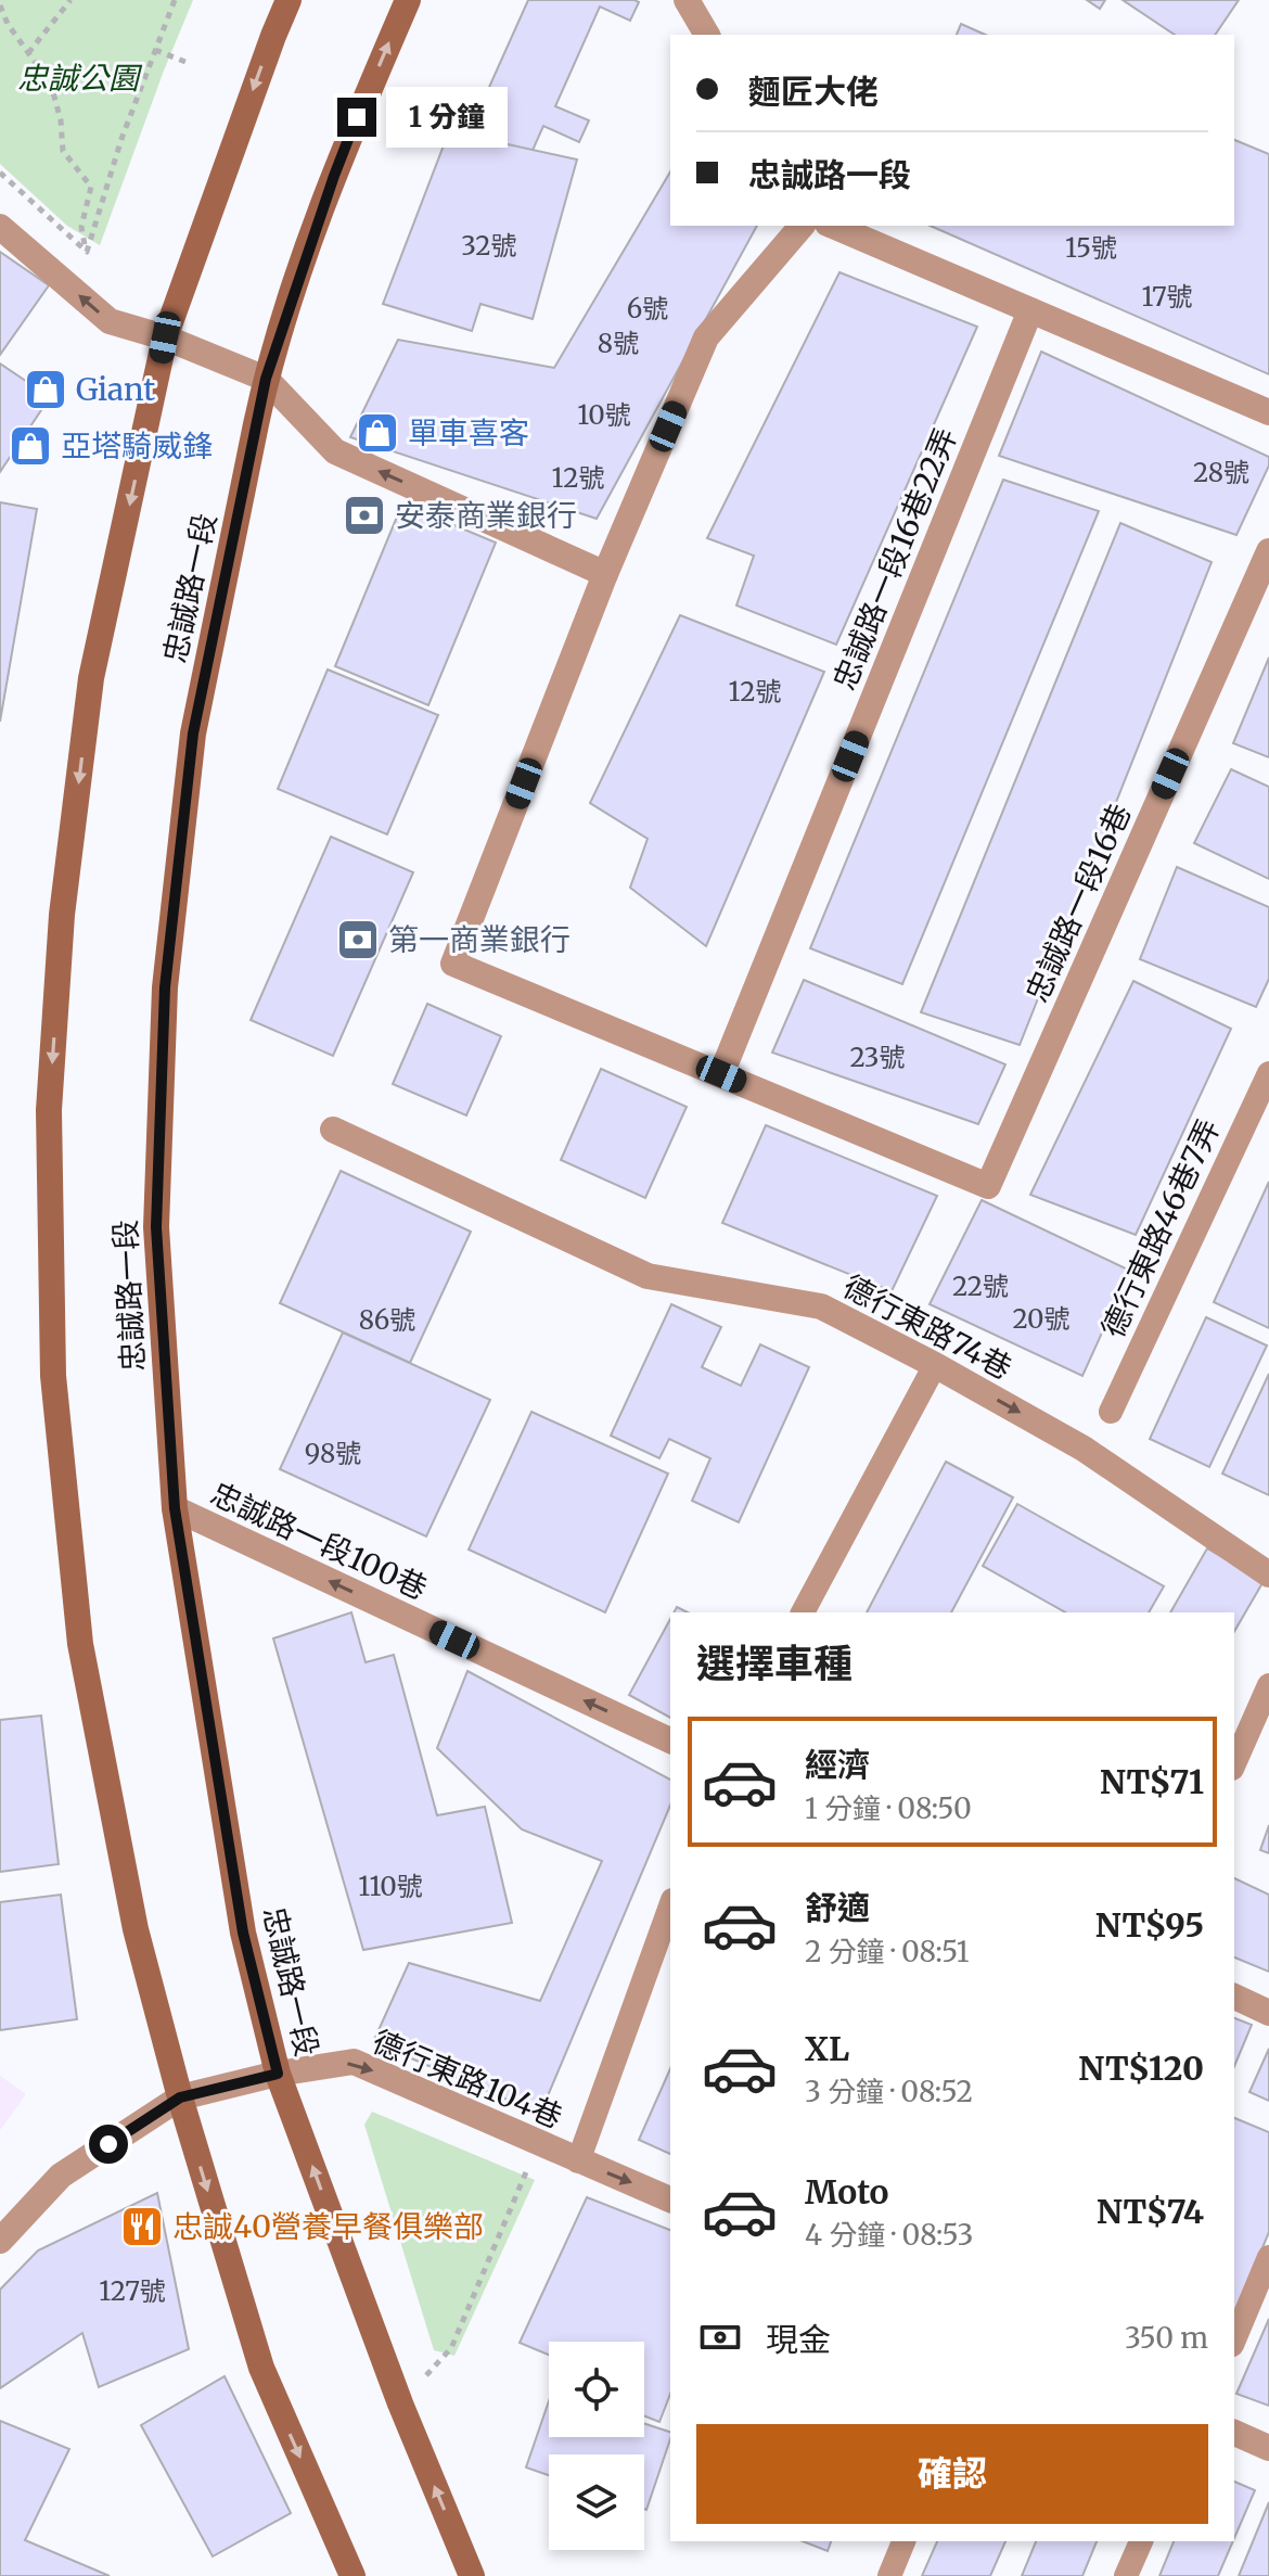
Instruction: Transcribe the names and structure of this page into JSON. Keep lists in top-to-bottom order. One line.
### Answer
{"streets":{"street":["忠誠路一段16巷22弄","忠誠路一段","忠誠路一段16巷","德行東路74巷","忠誠路一段100巷","德行東路104巷"],"lane":["德行東路46巷7弄"]},"crossings":[["忠誠路一段16巷22弄","忠誠路一段16巷"],["忠誠路一段","忠誠路一段100巷"],["忠誠路一段","德行東路104巷"]],"one_way":["德行東路74巷","忠誠路一段100巷","德行東路104巷"],"parks":["忠誠公園"],"places":{"shop":["Giant","單車喜客","亞塔騎威鋒"],"bank":["安泰商業銀行","第一商業銀行"],"restaurant":["忠誠40營養早餐俱樂部"]},"house_numbers":["32號","15號","17號","6號","8號","10號","28號","12號","12號","23號","22號","20號","86號","98號","110號","127號"],"page":{"banner":["麵匠大佬","忠誠路一段"],"bubble":"1 分鐘","heading":"選擇車種","list":[{"name":"經濟","note":"1 分鐘 · 08:50","value":"NT$71"},{"name":"舒適","note":"2 分鐘 · 08:51","value":"NT$95"},{"name":"XL","note":"3 分鐘 · 08:52","value":"NT$120"},{"name":"Moto","note":"4 分鐘 · 08:53","value":"NT$74"}],"pay":["現金","350 m"],"buttons":"確認"}}
